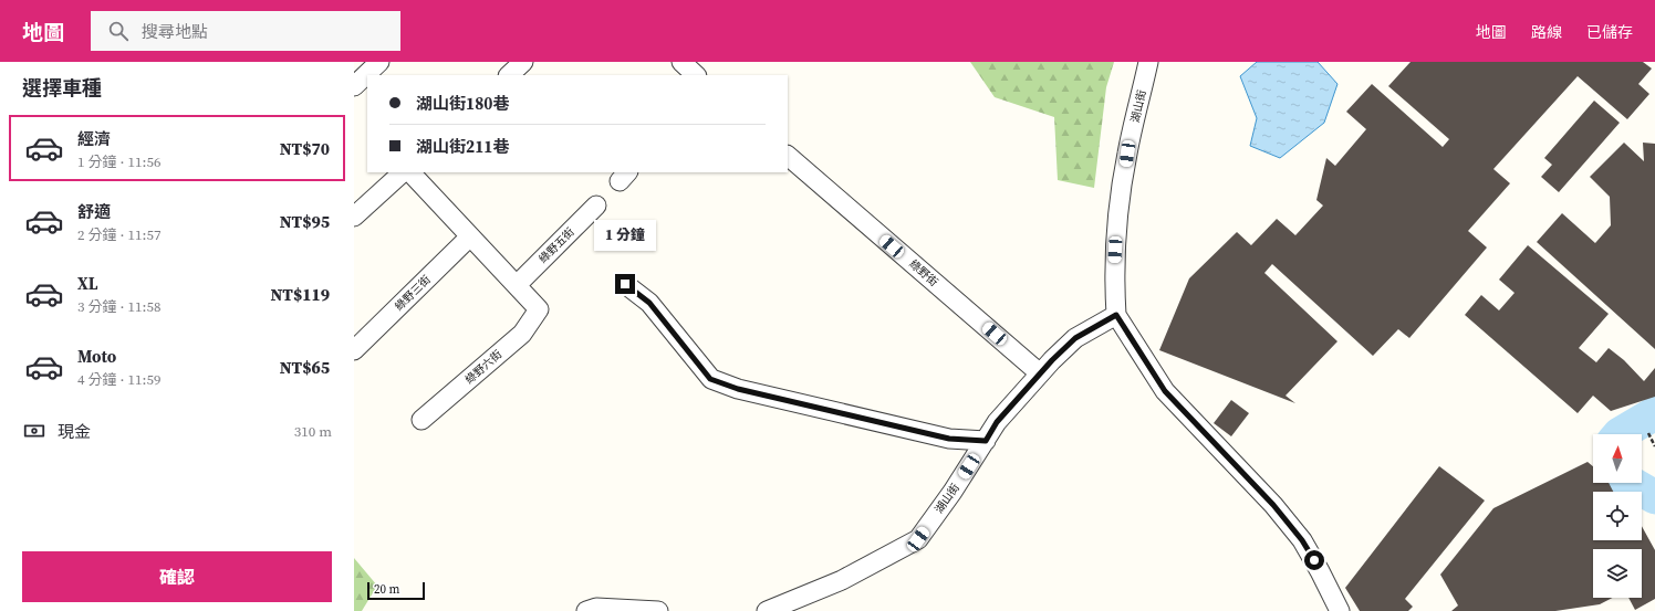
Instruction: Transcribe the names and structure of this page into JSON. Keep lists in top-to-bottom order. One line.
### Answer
{"streets":{"street":["湖山街","綠野五街","綠野街","綠野三街","綠野六街"]},"crossings":[["湖山街","綠野街"],["綠野五街","綠野六街"]],"scale_bar":"20 m","north":"top","page":{"header":"地圖","search":"搜尋地點","nav":["地圖","路線","已儲存"],"heading":"選擇車種","banner":["湖山街180巷","湖山街211巷"],"list":[{"name":"經濟","note":"1 分鐘 · 11:56","value":"NT$70"},{"name":"舒適","note":"2 分鐘 · 11:57","value":"NT$95"},{"name":"XL","note":"3 分鐘 · 11:58","value":"NT$119"},{"name":"Moto","note":"4 分鐘 · 11:59","value":"NT$65"}],"bubble":"1 分鐘","pay":["現金","310 m"],"buttons":"確認","scale":"20 m"}}
